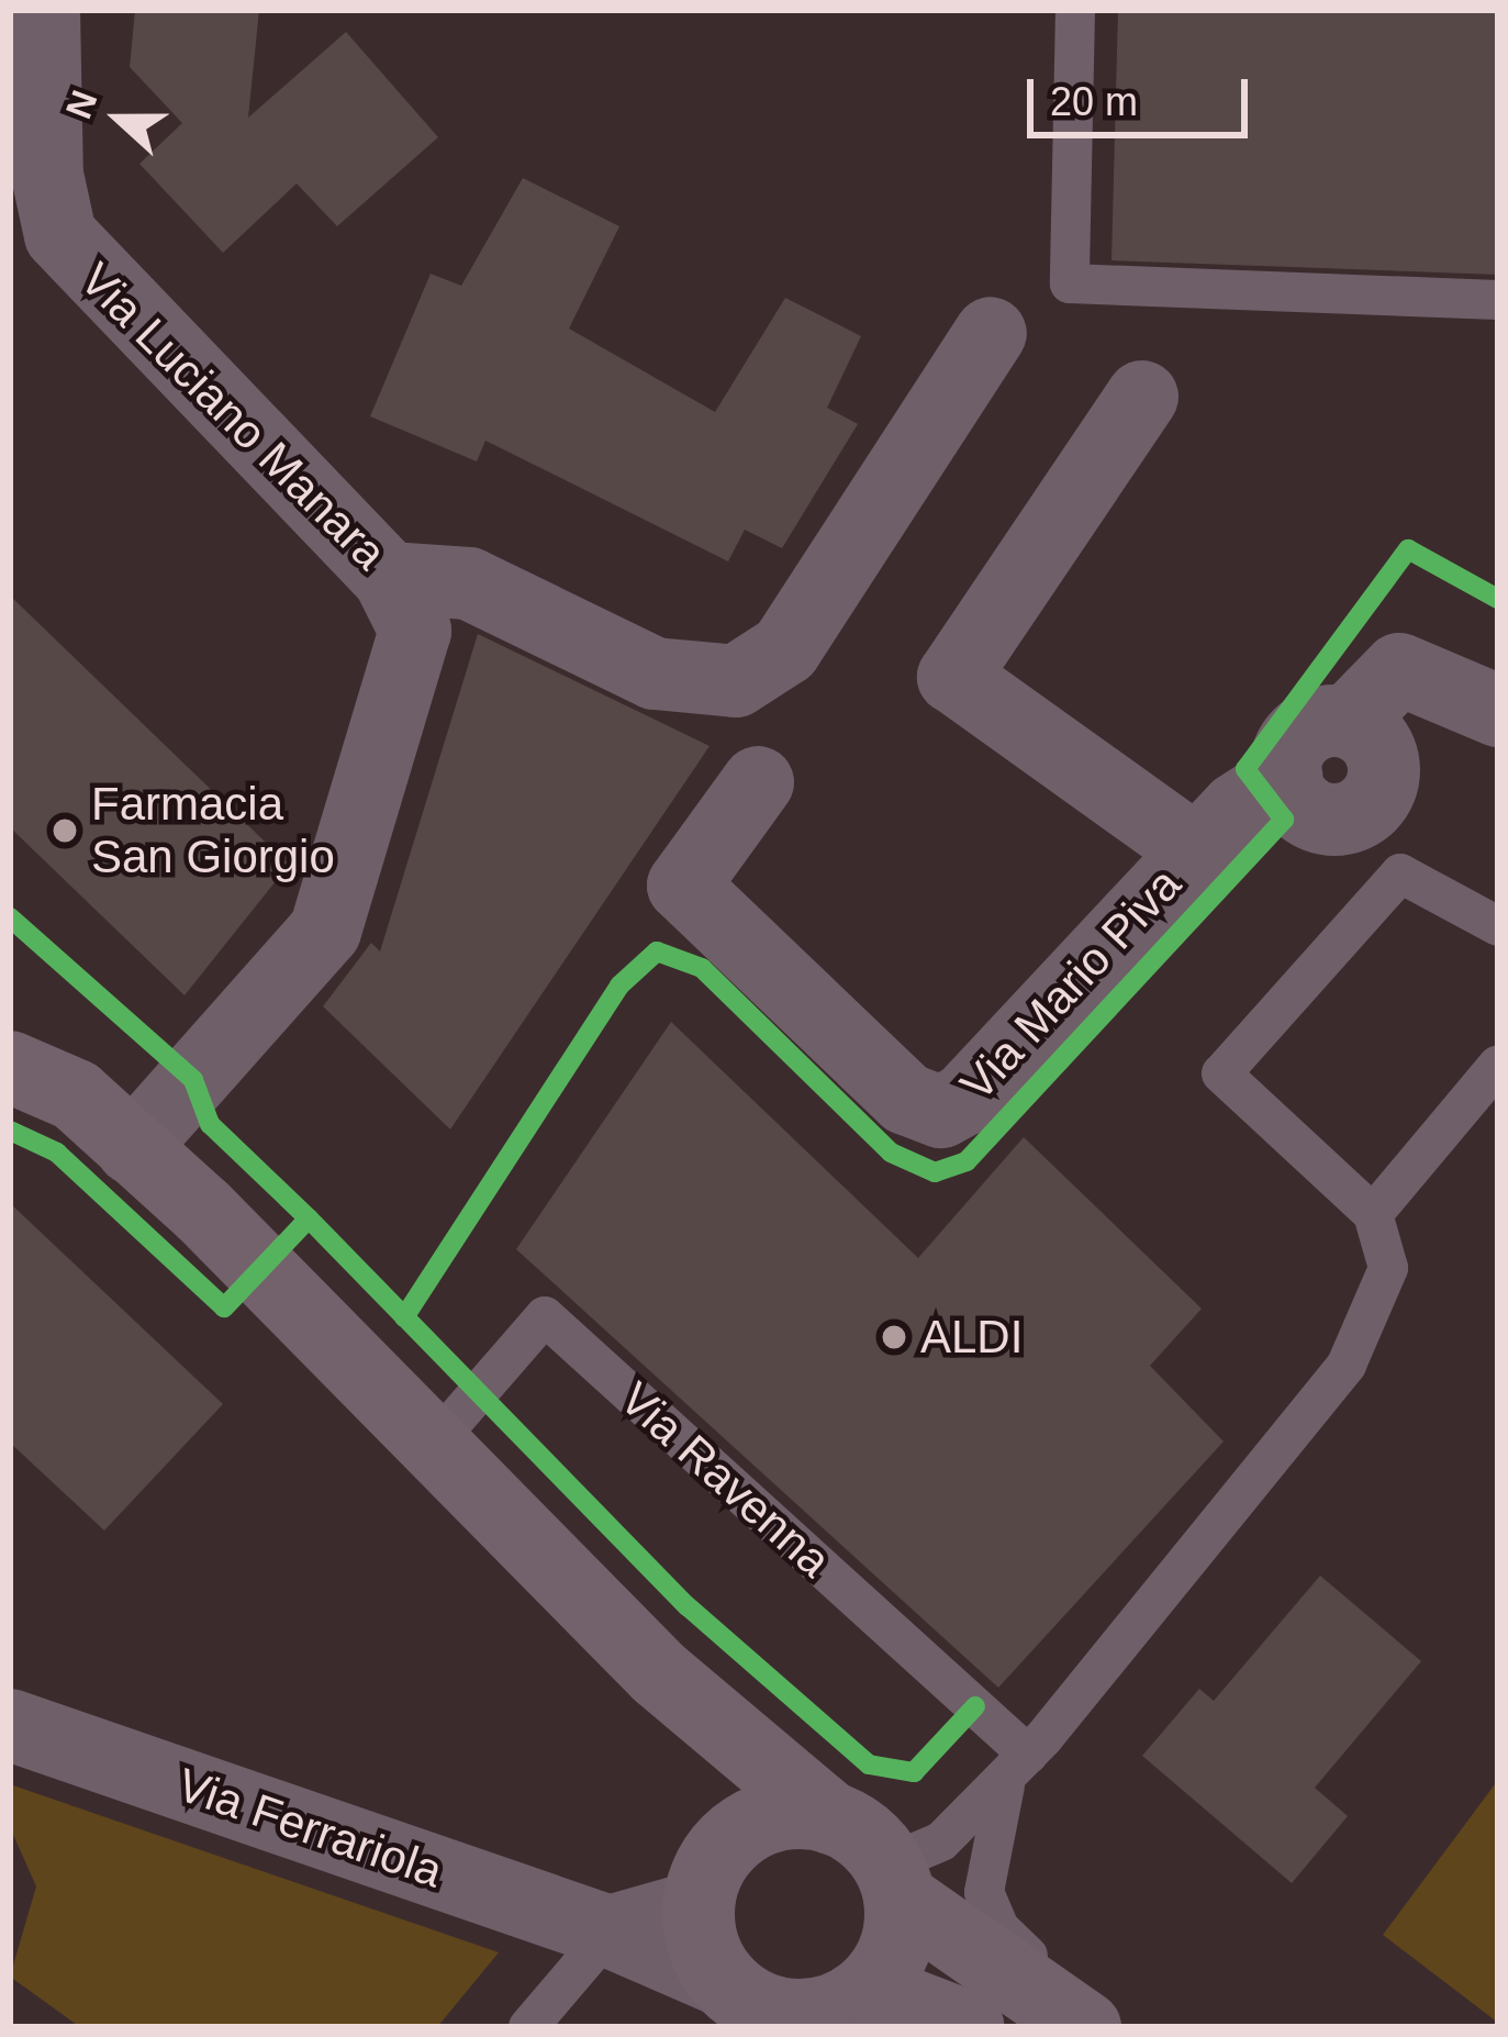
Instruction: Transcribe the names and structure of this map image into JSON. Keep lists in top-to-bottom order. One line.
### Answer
{"streets":{"street":["Via Luciano Manara","Via Mario Piva","Via Ferrariola"],"lane":["Via Ravenna"]},"places":["Farmacia San Giorgio","ALDI"],"scale_bar":"20 m","north":"left"}
